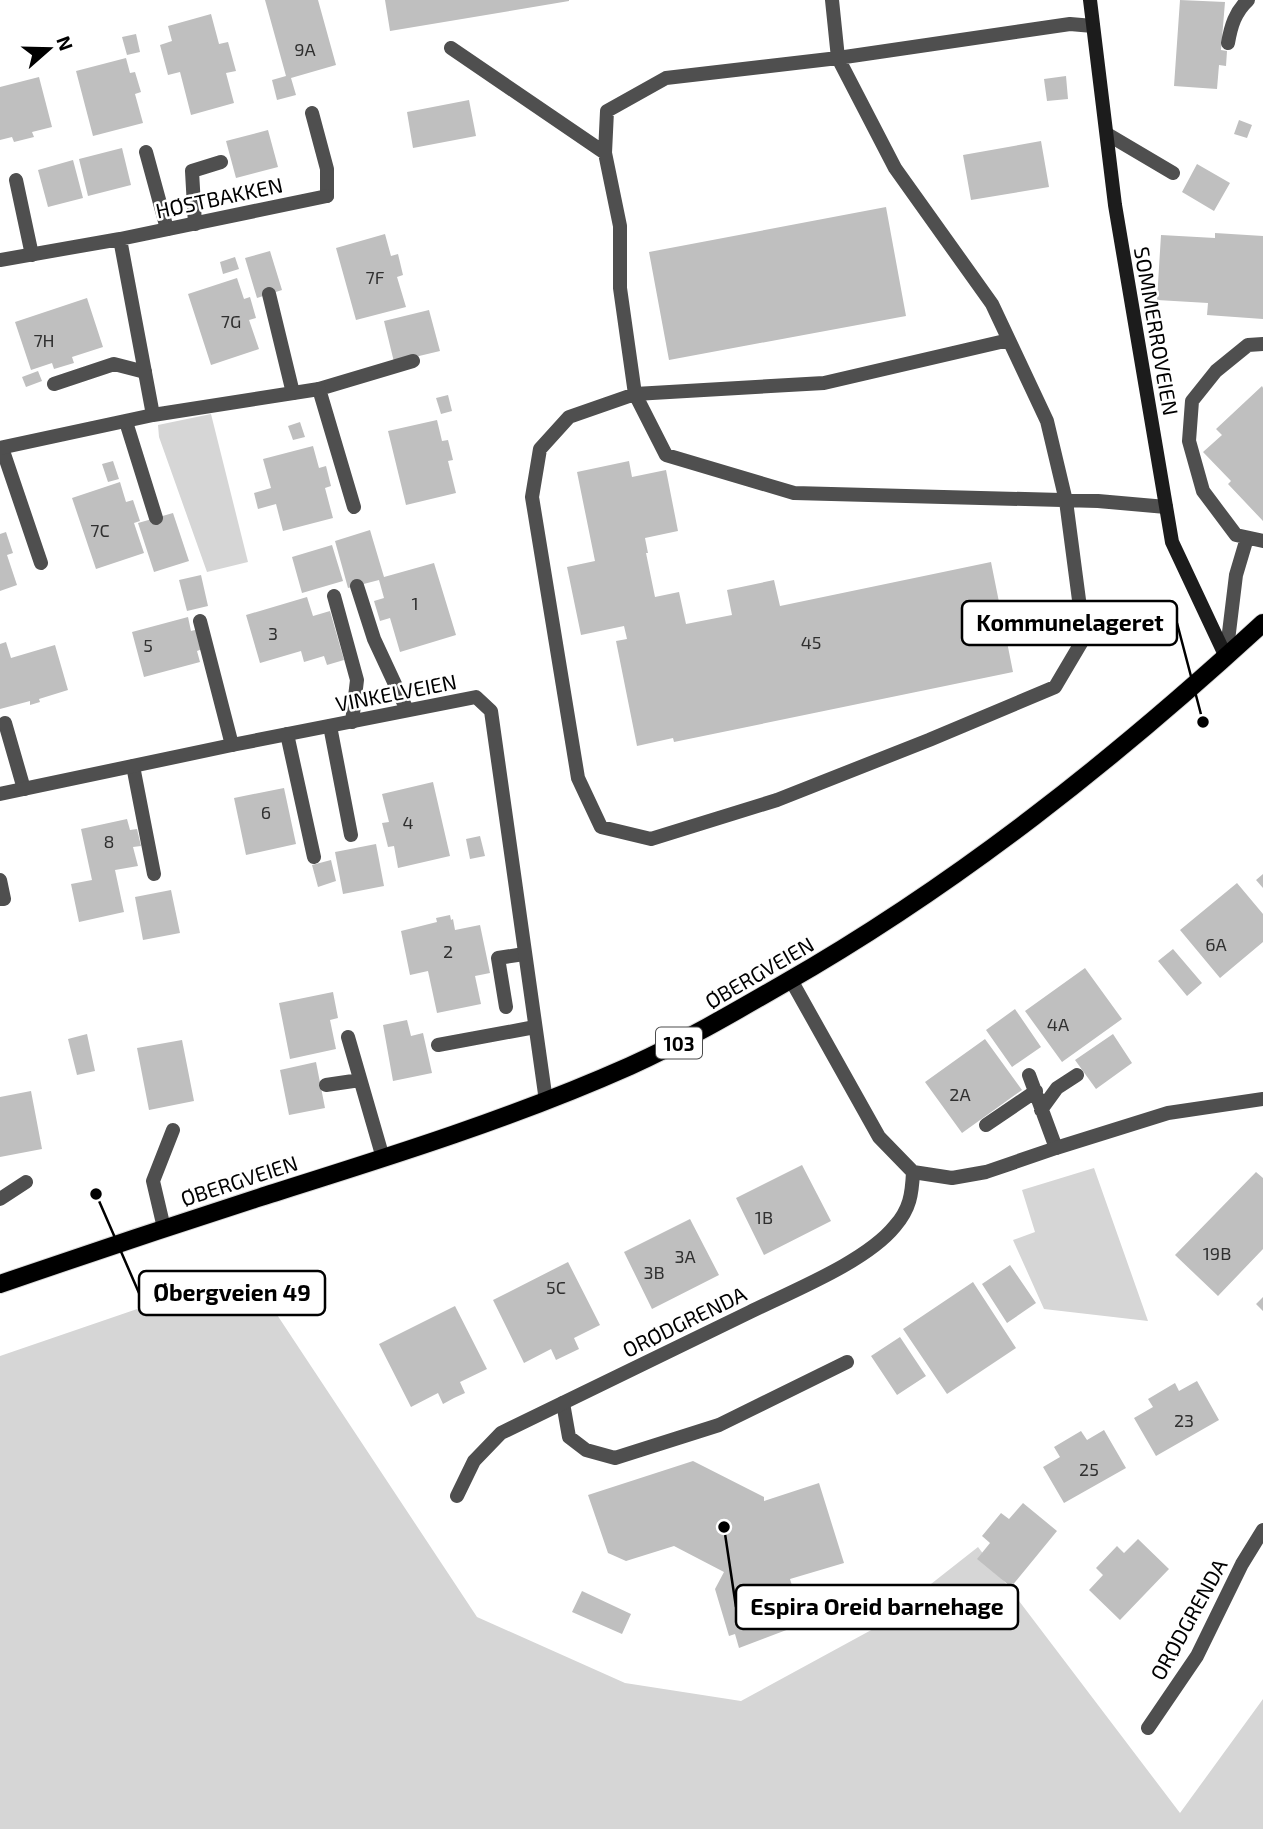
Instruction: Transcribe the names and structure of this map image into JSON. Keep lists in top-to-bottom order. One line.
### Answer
{"streets":{"main road":["ØBERGVEIEN","103"],"street":["HØSTBAKKEN","SOMMERROVEIEN","VINKELVEIEN","ORØDGRENDA"]},"crossings":[["SOMMERROVEIEN","ØBERGVEIEN"],["VINKELVEIEN","ØBERGVEIEN"]],"places":["Kommunelageret","Øbergveien 49","Espira Oreid barnehage"],"house_numbers":["9A","7F","7G","7H","7C","1","3","45","5","6","4","8","6A","2","4A","2A","1B","19B","3A","3B","5C","23","25"],"north":"right"}
